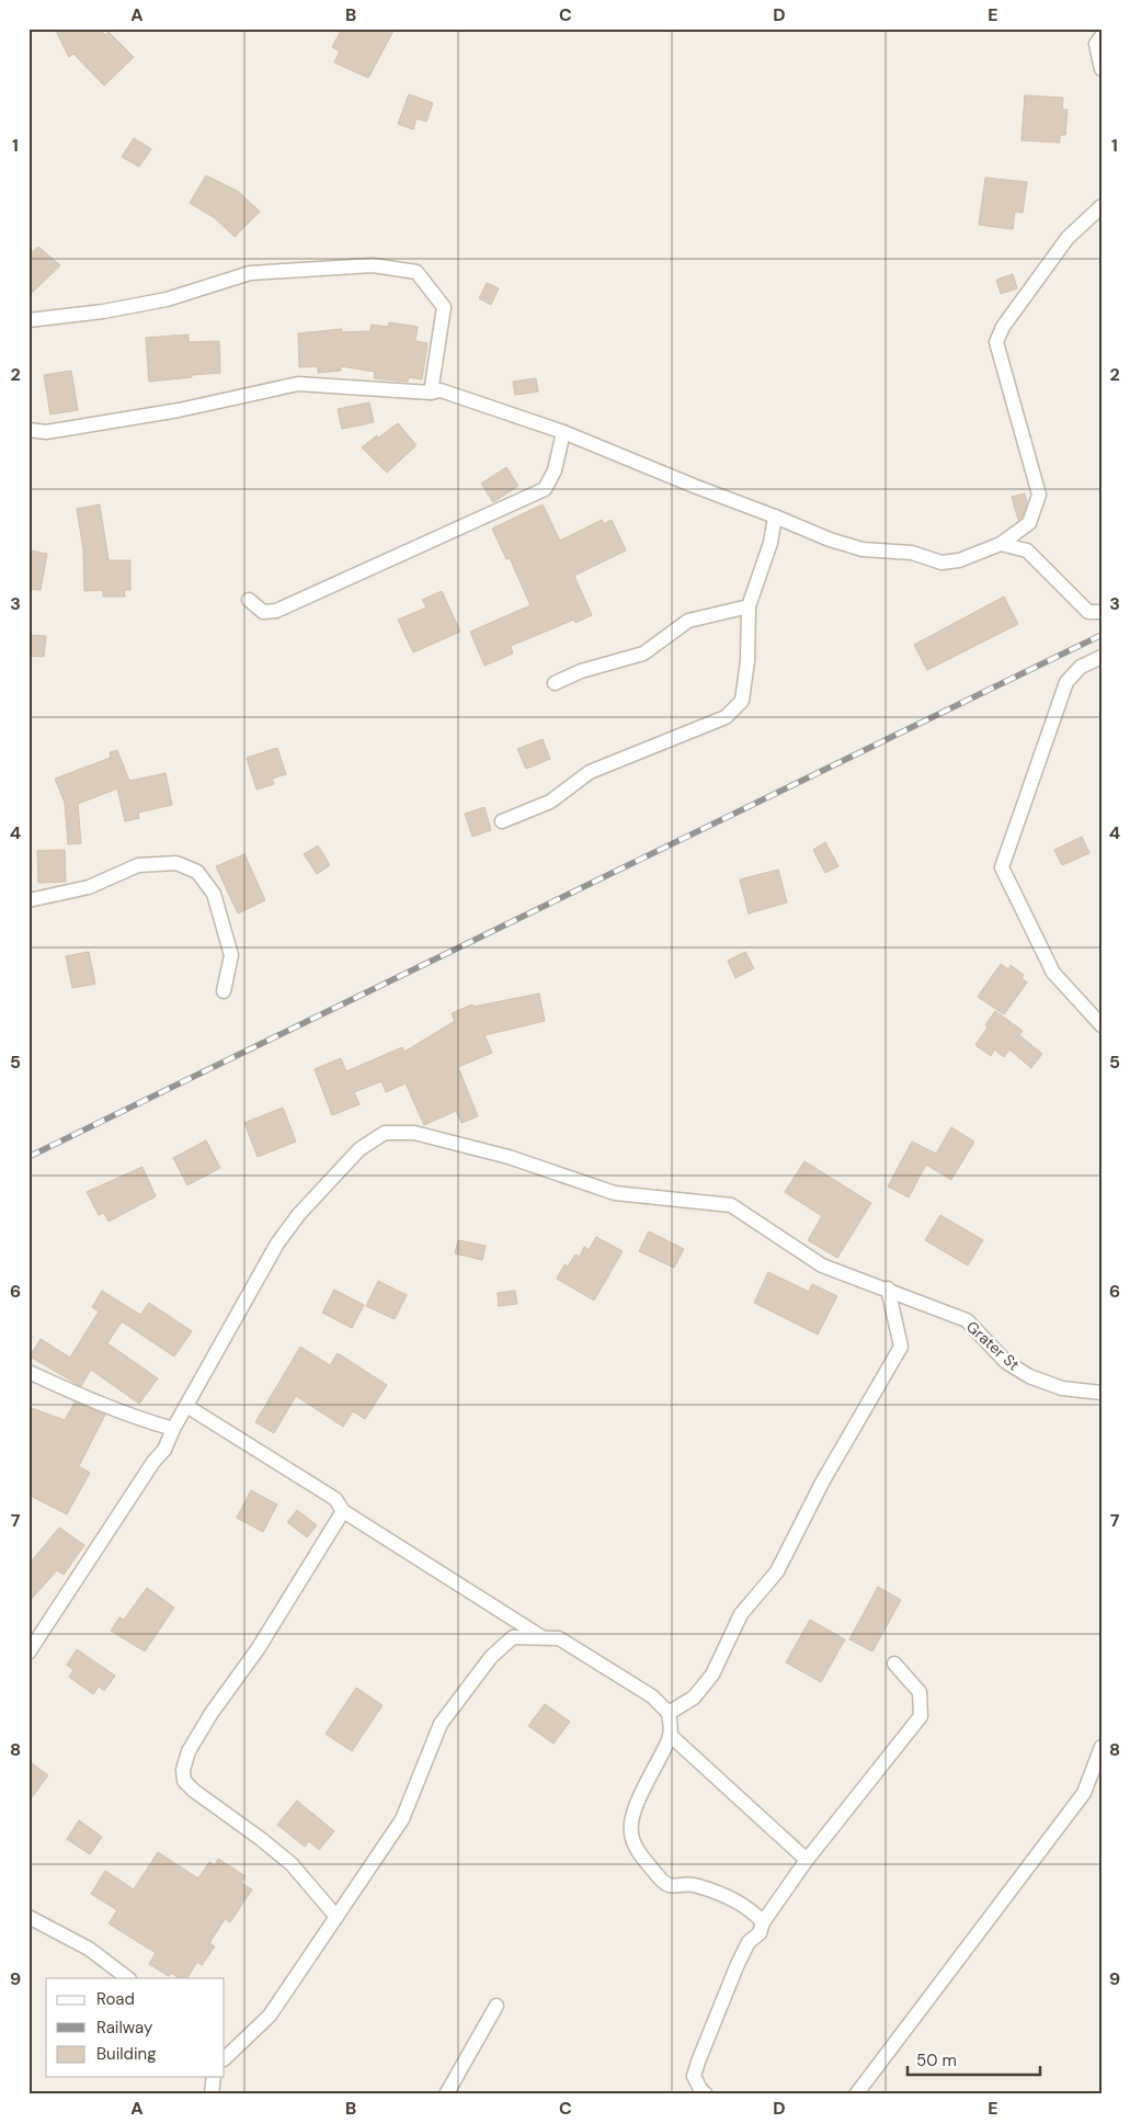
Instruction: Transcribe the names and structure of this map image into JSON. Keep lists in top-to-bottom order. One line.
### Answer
{"streets":{"street":["Grater St"]},"legend":["Road","Railway","Building"],"scale_bar":"50 m","grid":{"columns":["A","B","C","D","E"],"rows":["1","2","3","4","5","6","7","8","9"]}}
